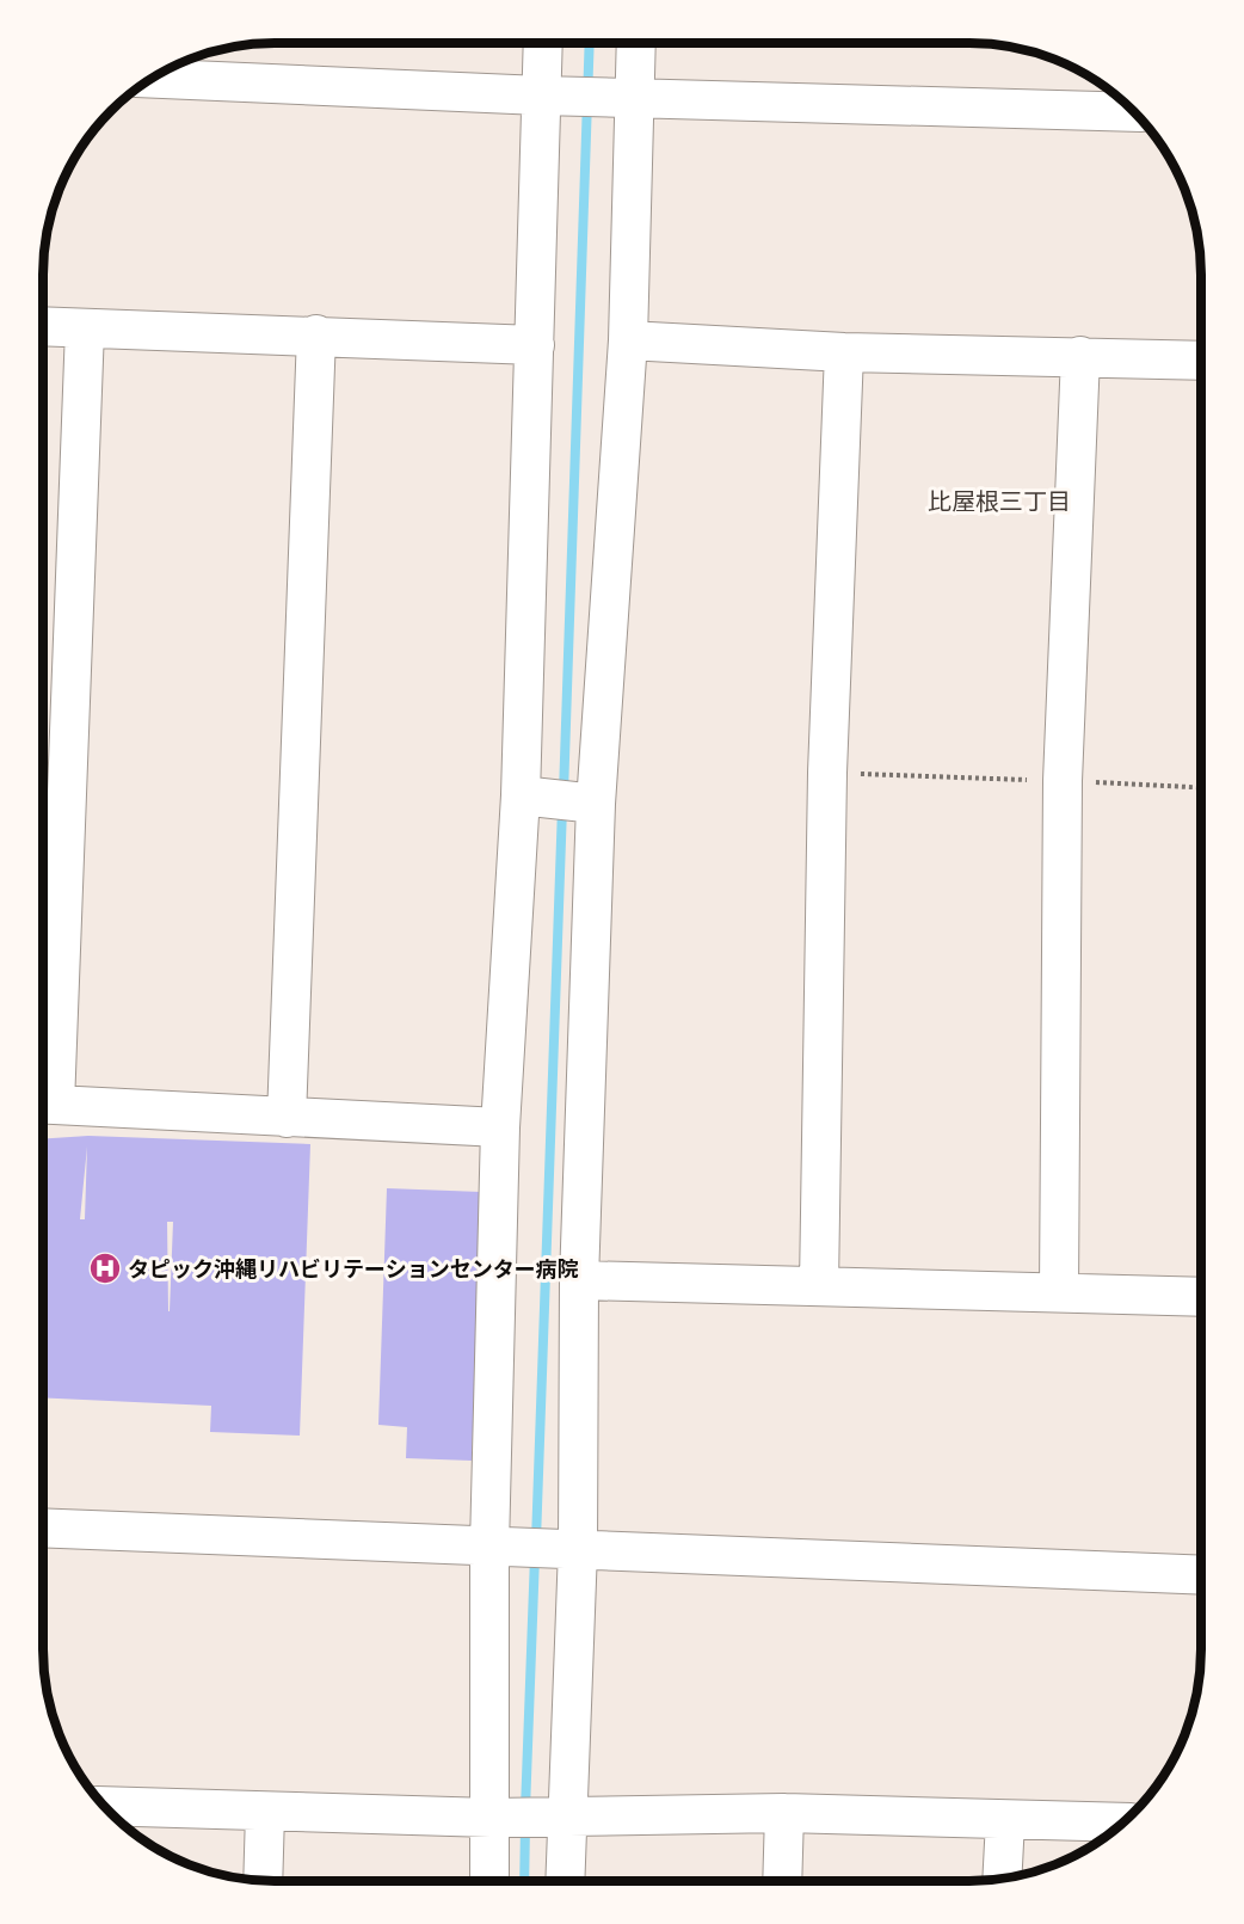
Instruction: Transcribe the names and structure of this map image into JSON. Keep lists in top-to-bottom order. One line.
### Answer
{"districts":["比屋根三丁目"],"places":{"hospital":["タピック沖縄リハビリテーションセンター病院"]}}
